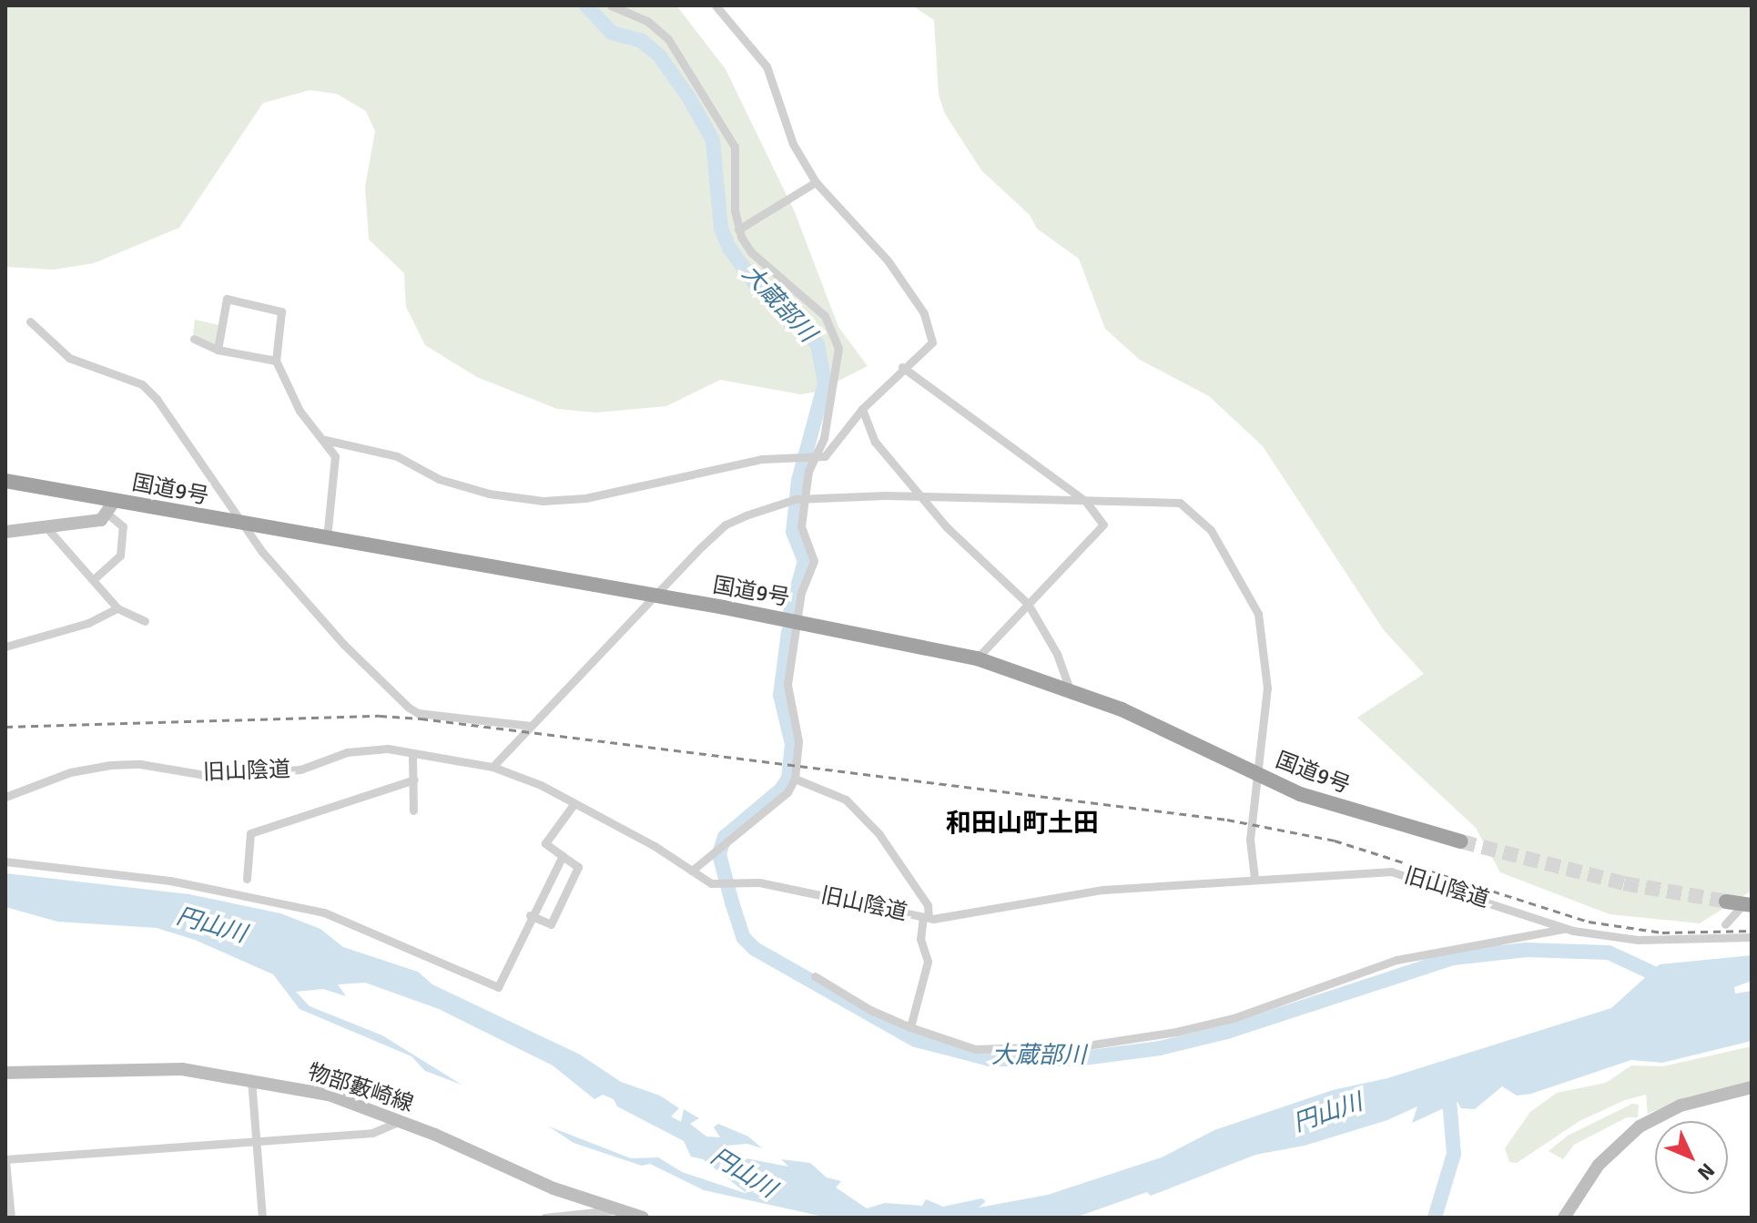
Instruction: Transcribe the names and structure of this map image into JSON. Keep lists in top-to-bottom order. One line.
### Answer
{"streets":{"highway":["国道9号"],"main road":["物部藪崎線"],"street":["旧山陰道"]},"districts":["和田山町土田"],"water":["大蔵部川","円山川"],"north":"bottom right"}
